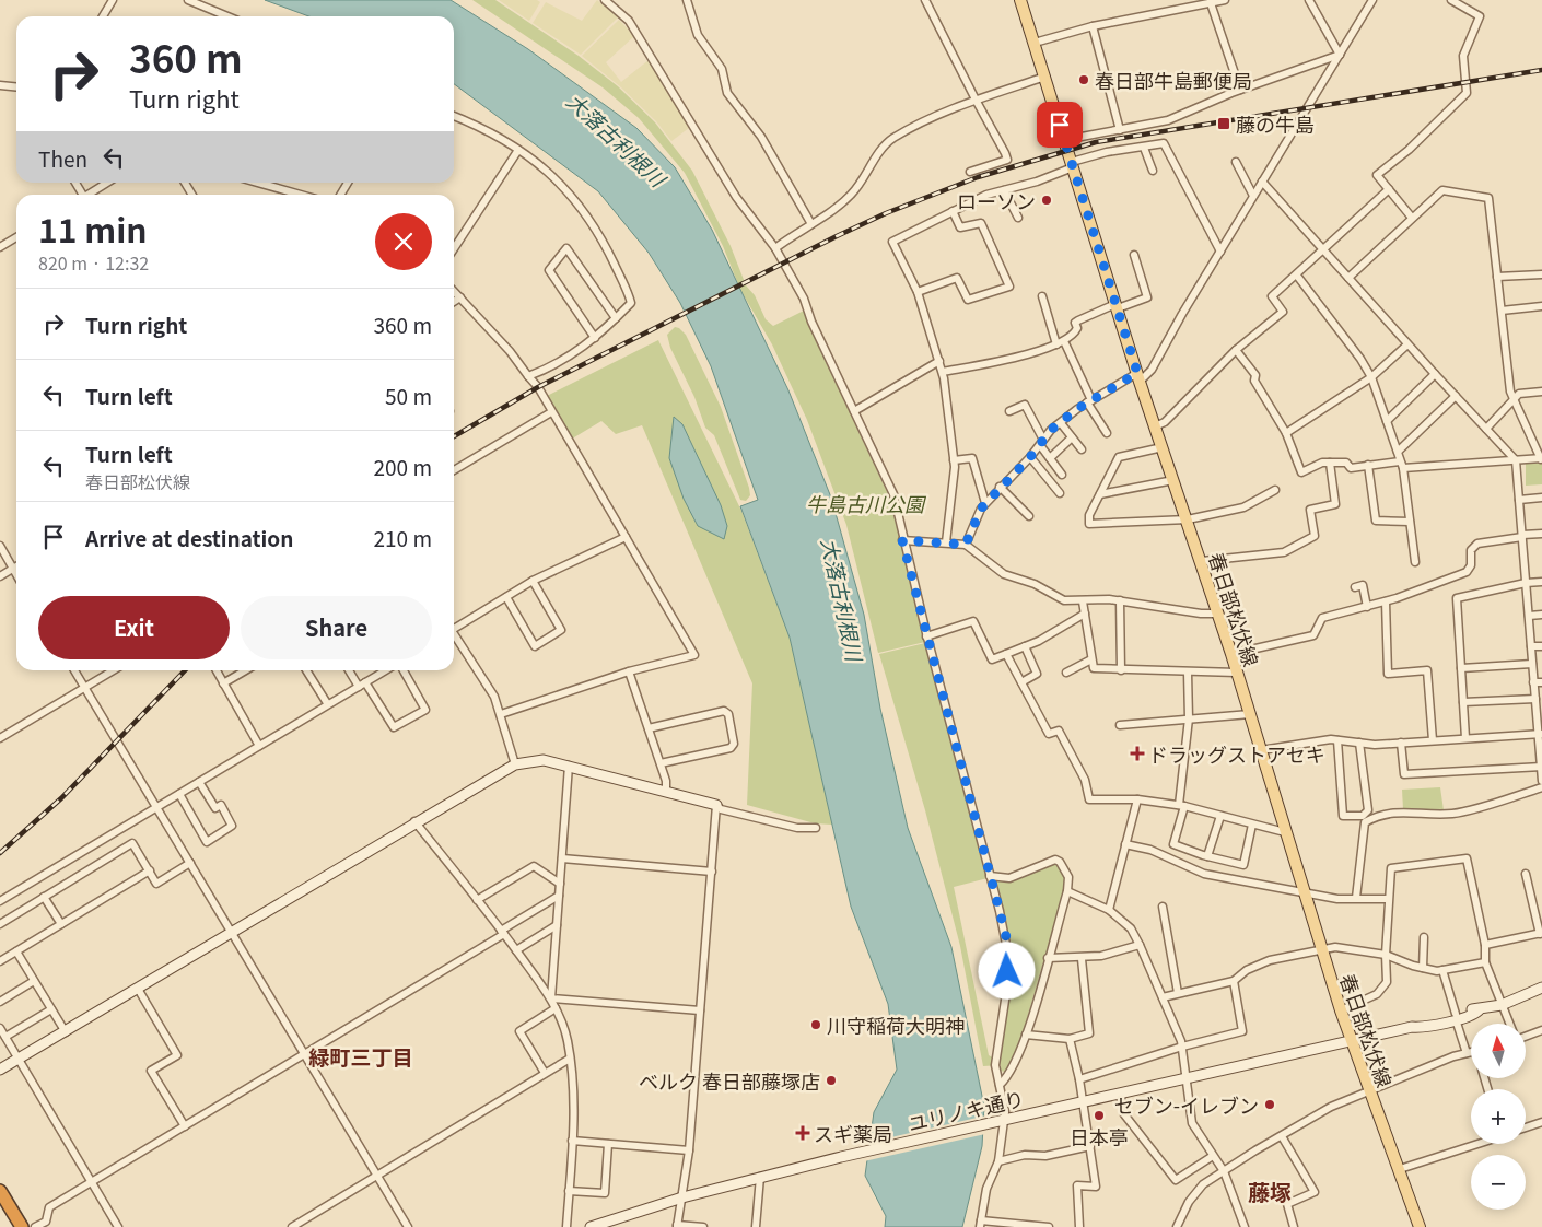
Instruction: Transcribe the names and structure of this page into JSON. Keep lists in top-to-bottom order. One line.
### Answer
{"streets":{"main road":["春日部松伏線"],"street":["ユリノキ通り"]},"crossings":[["春日部松伏線","ユリノキ通り"]],"districts":["緑町三丁目","藤塚"],"water":["大落古利根川"],"parks":["牛島古川公園"],"places":{"other":["春日部牛島郵便局","ローソン","川守稲荷大明神","ベルク 春日部藤塚店","セブン-イレブン","日本亭"],"transit":["藤の牛島"],"health":["ドラッグストアセキ","スギ薬局"]},"north":"top","page":{"turn":["360 m","Turn right"],"then":"Then","heading":["11 min","820 m · 12:32"],"list":[{"name":"Turn right","value":"360 m"},{"name":"Turn left","value":"50 m"},{"name":"Turn left","note":"春日部松伏線","value":"200 m"},{"name":"Arrive at destination","value":"210 m"}],"buttons":["Exit","Share"],"map_buttons":["+","−"]}}
